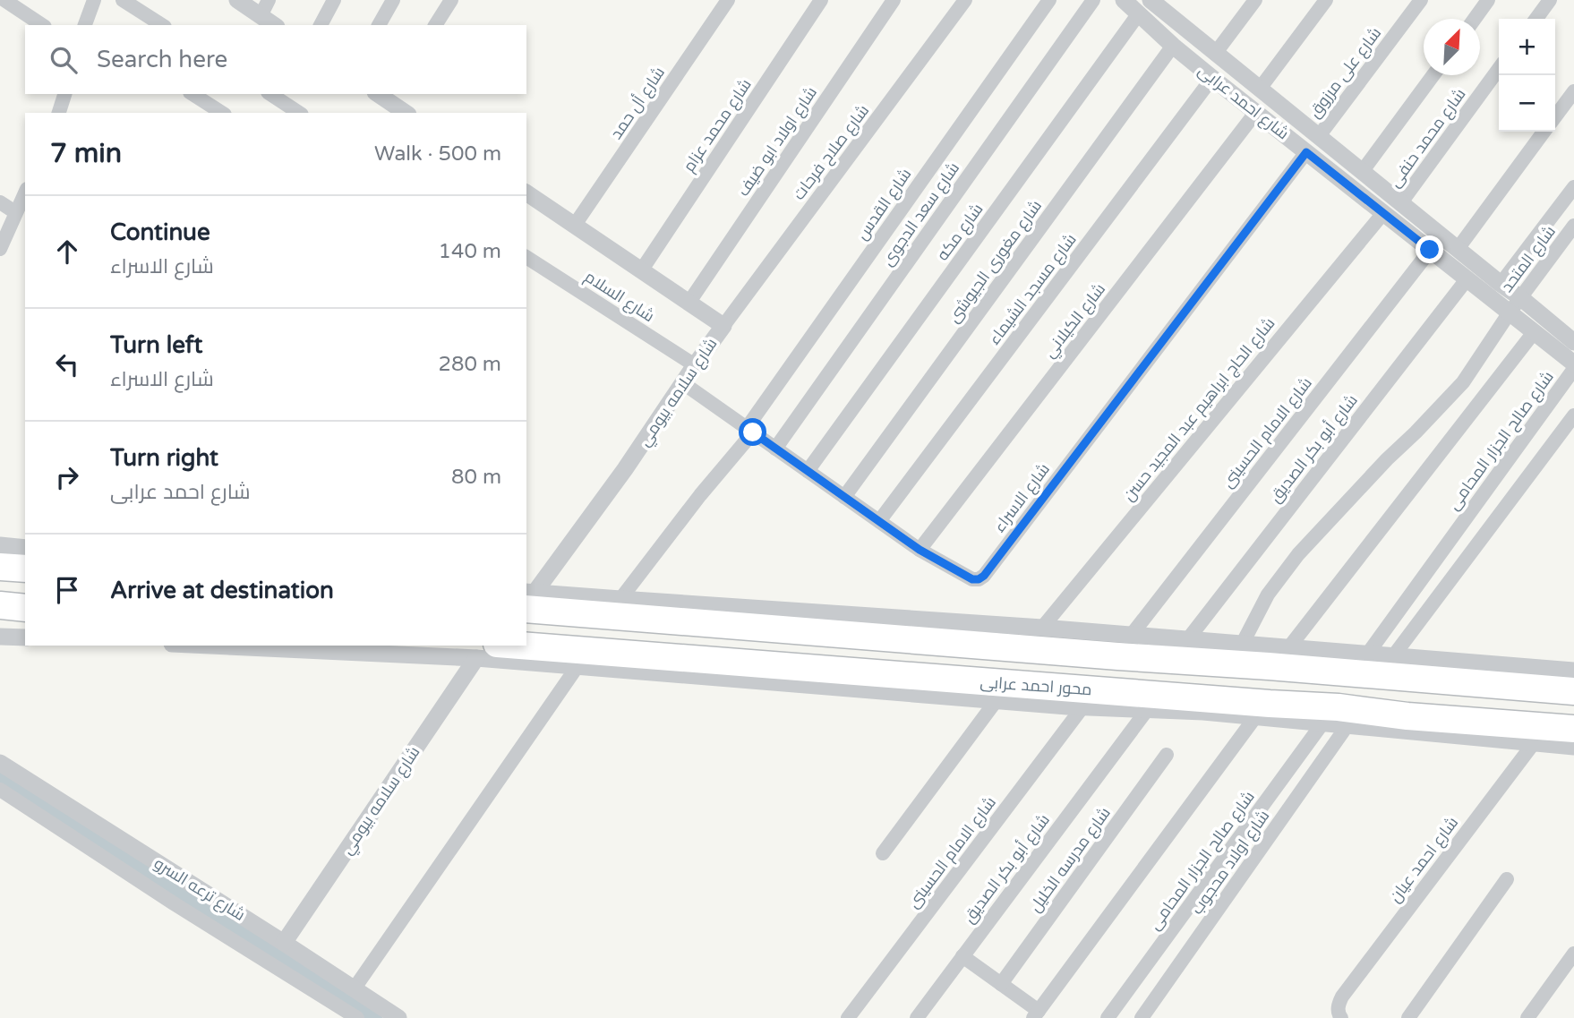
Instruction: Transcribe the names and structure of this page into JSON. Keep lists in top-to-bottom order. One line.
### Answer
{"streets":{"highway":["محور احمد عرابى"],"street":["شارع على مرزوق","شارع احمد عرابى","شارع أل حمد","شارع محمد عزام","شارع محمد حنفى","شارع اولاد ابو ضيف","شارع صلاح فرحات","شارع القدس","شارع سعد الدجوى","شارع مكه","شارع المتحد","شارع مغورى الجيوشى","شارع مسجد الشيماء","شارع السلام","شارع الكيلاني","شارع سلامه بيومي","شارع الحاج ابراهيم عبد المجيد حسن","شارع الامام الحسينى","شارع صالح الجزار المحامى","شارع أبو بكر الصديق","شارع الاسراء","شارع مدرسه الخليل","شارع احمد عيان","شارع اولاد محجوب","شارع ترعه السرو"]},"crossings":[["شارع على مرزوق","شارع احمد عرابى"],["شارع احمد عرابى","شارع محمد حنفى"],["شارع احمد عرابى","شارع مكه"],["شارع احمد عرابى","شارع المتحد"],["شارع احمد عرابى","شارع مغورى الجيوشى"],["شارع احمد عرابى","شارع مسجد الشيماء"],["شارع احمد عرابى","شارع الكيلاني"],["شارع احمد عرابى","شارع الحاج ابراهيم عبد المجيد حسن"],["شارع احمد عرابى","شارع الامام الحسينى"],["شارع احمد عرابى","شارع أبو بكر الصديق"],["شارع احمد عرابى","شارع الاسراء"],["شارع أل حمد","شارع سلامه بيومي"],["شارع محمد عزام","شارع سلامه بيومي"],["شارع اولاد ابو ضيف","شارع سلامه بيومي"],["شارع صلاح فرحات","شارع سلامه بيومي"],["شارع القدس","شارع الاسراء"],["شارع سعد الدجوى","شارع الاسراء"],["شارع مكه","شارع الاسراء"],["شارع مغورى الجيوشى","شارع الاسراء"],["شارع مسجد الشيماء","شارع الاسراء"],["شارع السلام","شارع سلامه بيومي"],["شارع الكيلاني","شارع الاسراء"],["شارع سلامه بيومي","شارع الاسراء"],["شارع سلامه بيومي","محور احمد عرابى"],["شارع سلامه بيومي","شارع ترعه السرو"]],"north":"top right","page":{"map_buttons":["+","−"],"search":"Search here","heading":["7 min","Walk · 500 m"],"list":[["Continue","شارع الاسراء","140 m"],["Turn left","شارع الاسراء","280 m"],["Turn right","شارع احمد عرابى","80 m"],"Arrive at destination"]}}
